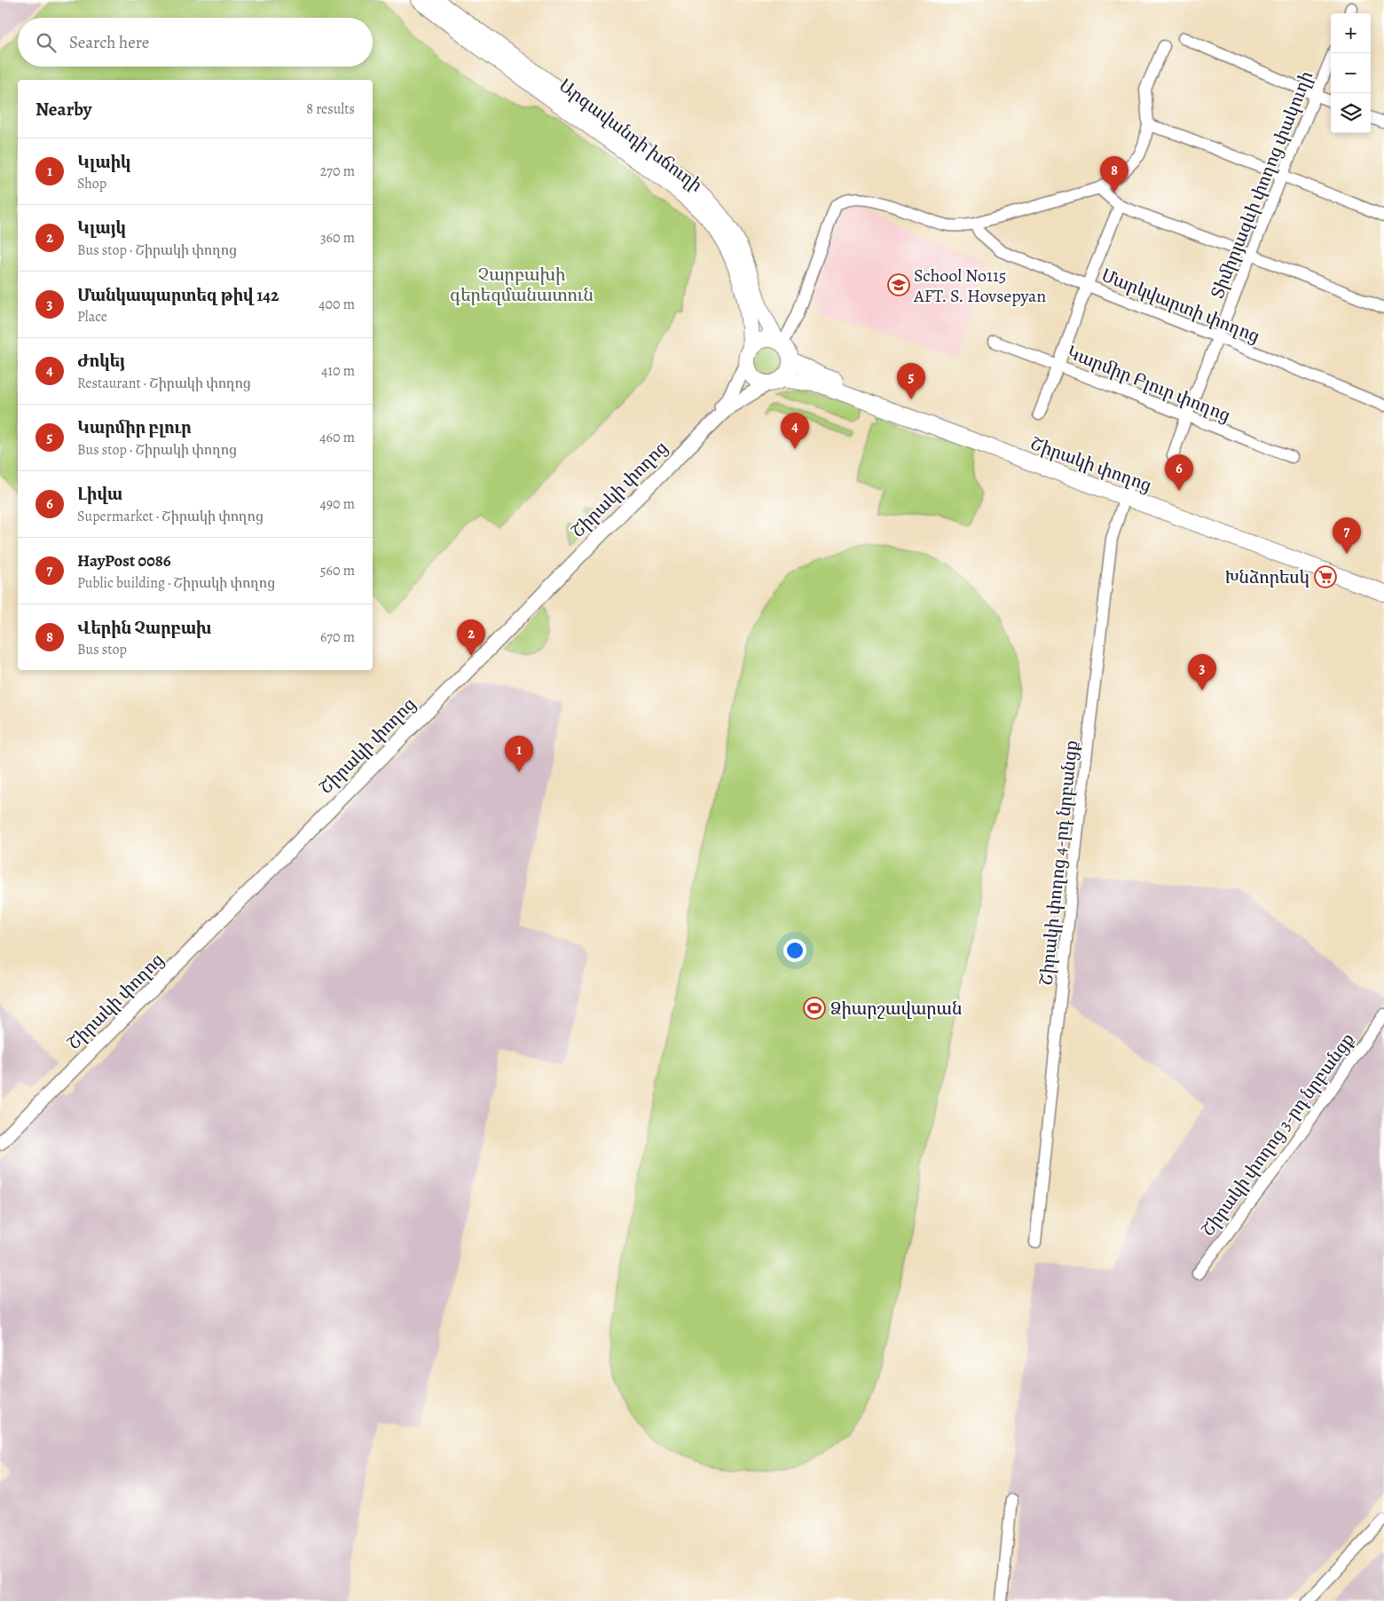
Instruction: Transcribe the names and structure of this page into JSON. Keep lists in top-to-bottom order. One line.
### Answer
{"streets":{"highway":["Արգավանդի խճուղի","Շիրակի փողոց"],"street":["Տիմիրյազևի փողոց փակուղի","Մարկվարտի փողոց","Կարմիր Բլուր փողոց","Շիրակի փողոց 4-րդ նրբանցք","Շիրակի փողոց 3-րդ նրբանցք"]},"crossings":[["Արգավանդի խճուղի","Շիրակի փողոց"],["Տիմիրյազևի փողոց փակուղի","Մարկվարտի փողոց"],["Տիմիրյազևի փողոց փակուղի","Կարմիր Բլուր փողոց"],["Շիրակի փողոց","Շիրակի փողոց 4-րդ նրբանցք"]],"parks":["Չարբախի գերեզմանատուն"],"places":{"school or university":["School No115 AFT. S. Hovsepyan"],"supermarket":["Խնձորեսկ"],"sports":["Ձիարշավարան"]},"page":{"map_buttons":["+","−"],"search":"Search here","heading":["Nearby","8 results"],"list":[{"mark":"1","name":"Կլաիկ","note":"Shop","value":"270 m"},{"mark":"2","name":"Կլայկ","note":"Bus stop · Շիրակի փողոց","value":"360 m"},{"mark":"3","name":"Մանկապարտեզ թիվ 142","note":"Place","value":"400 m"},{"mark":"4","name":"Ժոկեյ","note":"Restaurant · Շիրակի փողոց","value":"410 m"},{"mark":"5","name":"Կարմիր բլուր","note":"Bus stop · Շիրակի փողոց","value":"460 m"},{"mark":"6","name":"Լիվա","note":"Supermarket · Շիրակի փողոց","value":"490 m"},{"mark":"7","name":"HayPost 0086","note":"Public building · Շիրակի փողոց","value":"560 m"},{"mark":"8","name":"Վերին Չարբախ","note":"Bus stop","value":"670 m"}],"pins":["8","5","4","6","7","2","3","1"]}}
